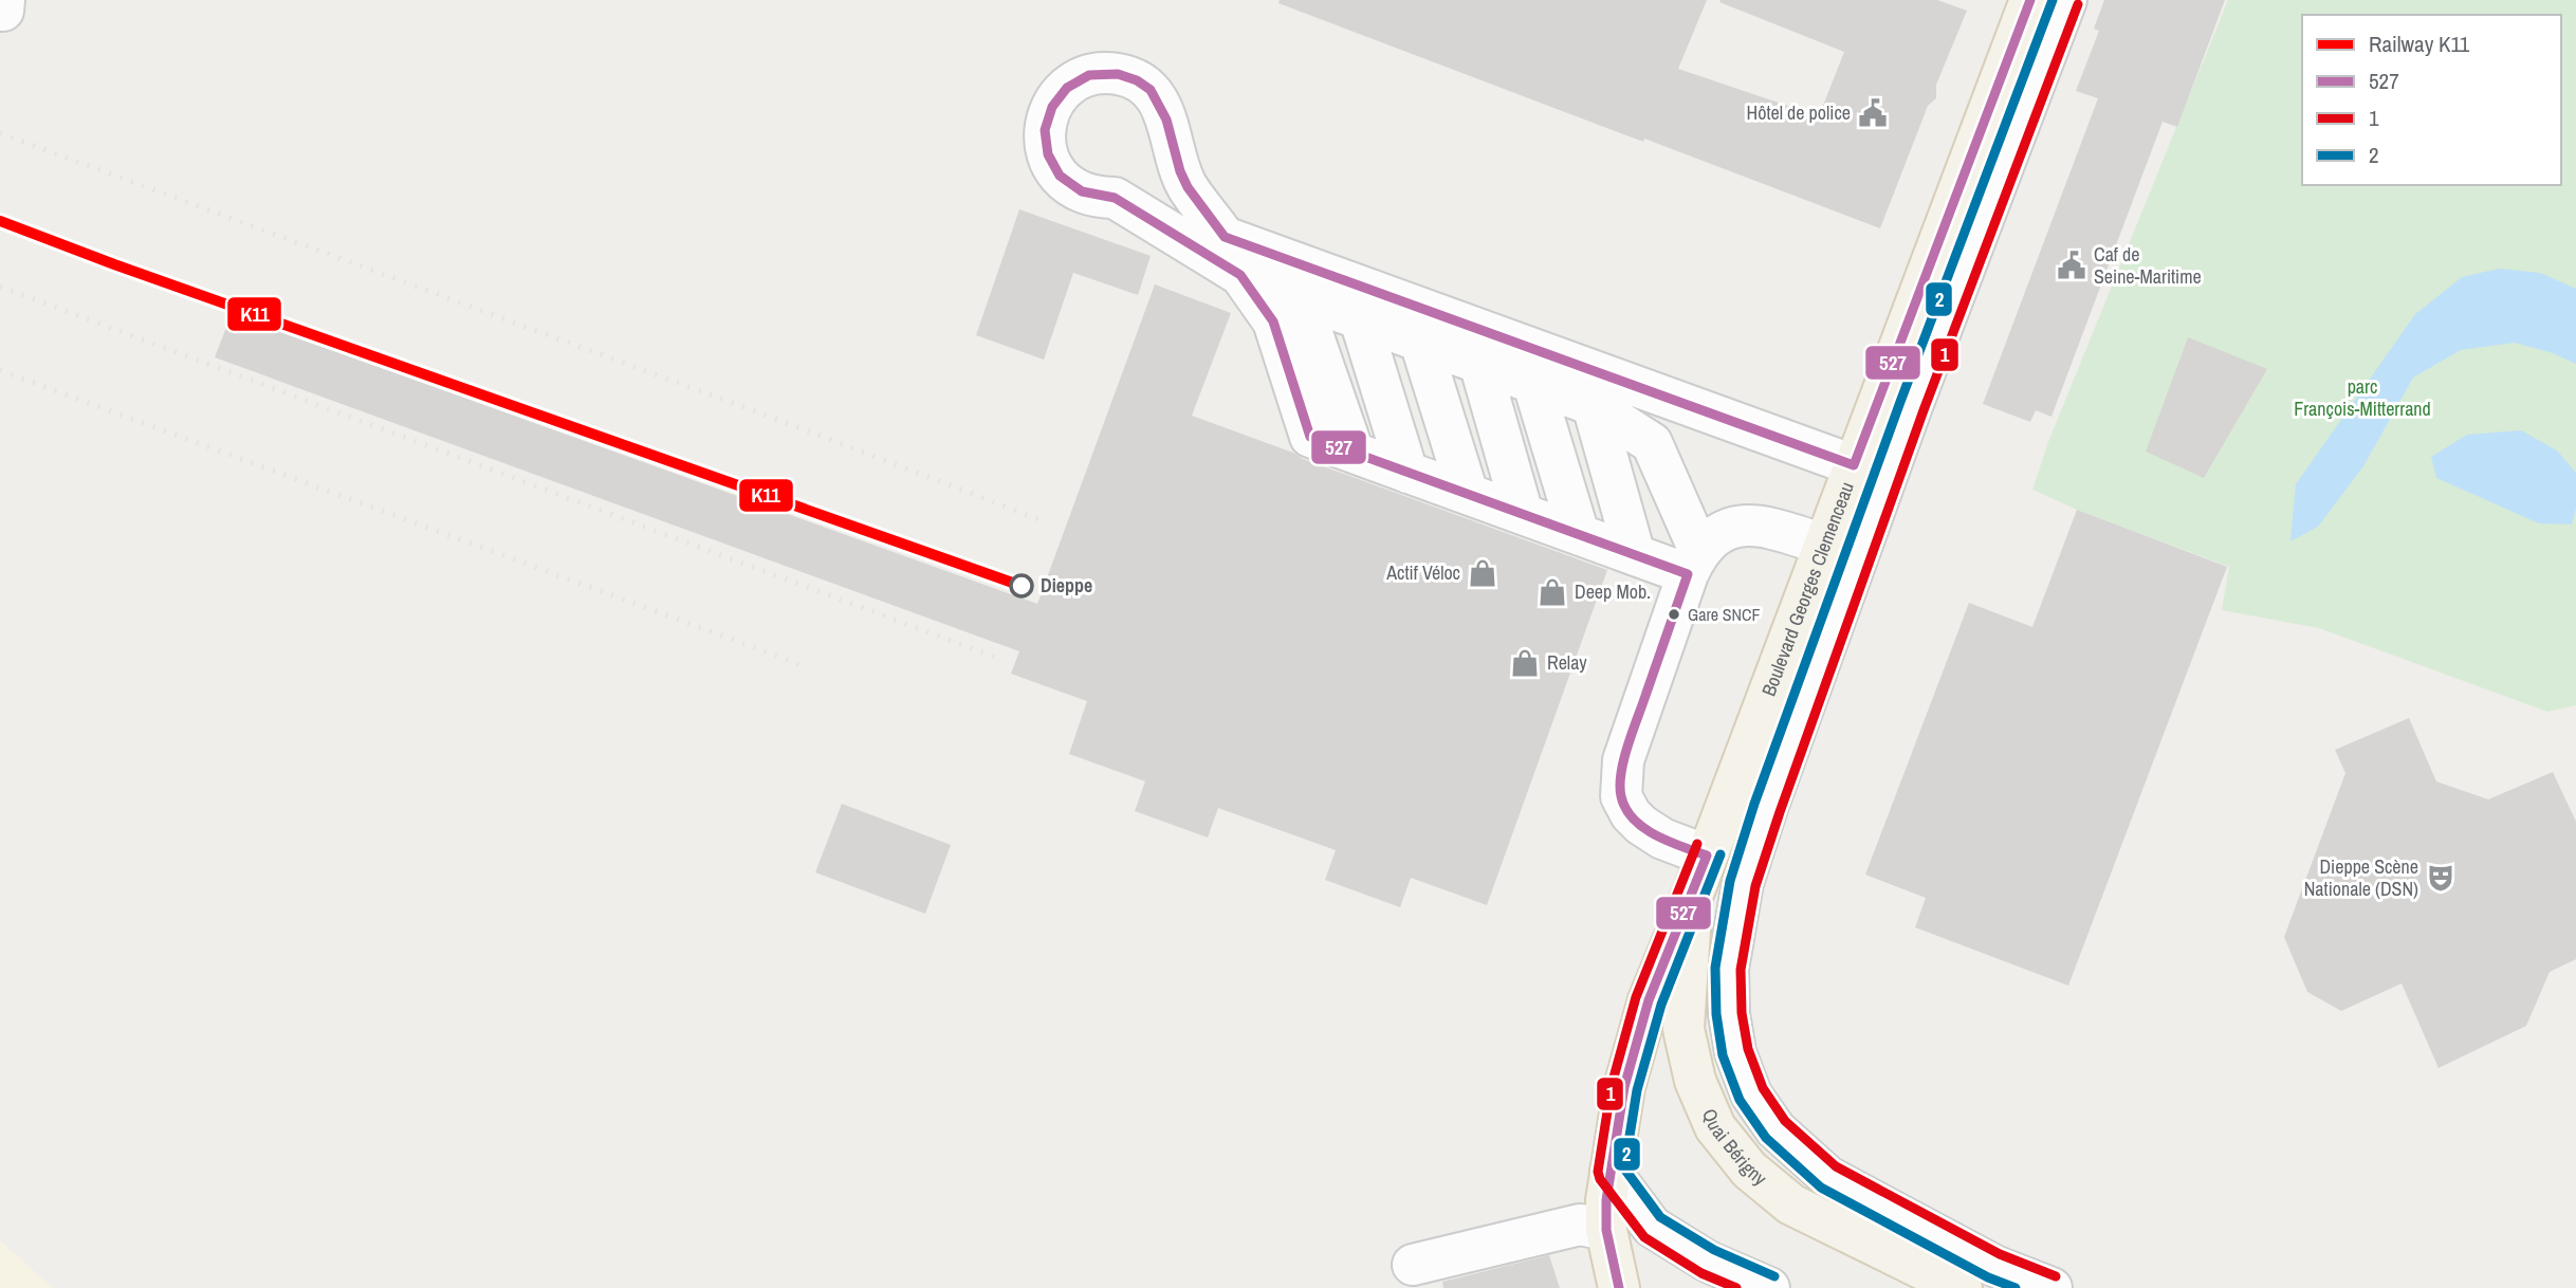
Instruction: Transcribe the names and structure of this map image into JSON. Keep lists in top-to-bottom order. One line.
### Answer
{"streets":{"main road":["Boulevard Georges Clemenceau","Quai Bérigny"]},"crossings":[["Boulevard Georges Clemenceau","Quai Bérigny"]],"parks":["parc François-Mitterrand"],"places":{"public building":["Hôtel de police","Caf de Seine-Maritime"],"shop":["Actif Véloc","Deep Mob.","Relay"],"other":["Dieppe","Gare SNCF"],"theatre":["Dieppe Scène Nationale (DSN)"]},"lines":["transit line 527","transit line 2","transit line 1","rail line K11"],"legend":["Railway K11","527","1","2"]}
